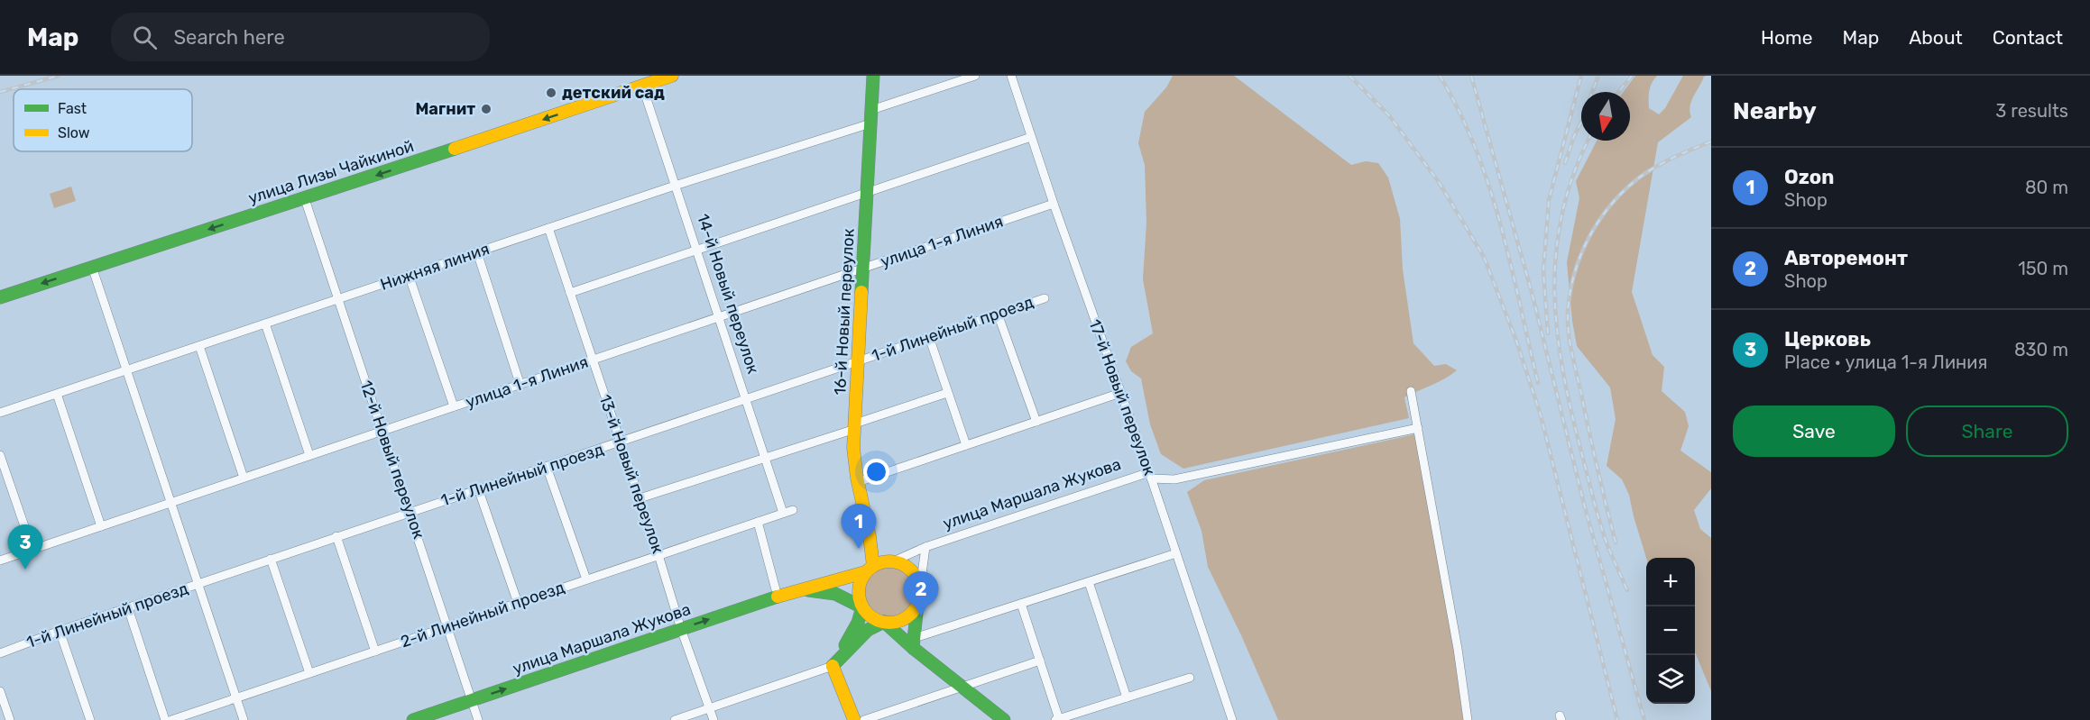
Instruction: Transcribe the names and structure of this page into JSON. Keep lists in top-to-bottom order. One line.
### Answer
{"streets":{"main road":["улица Лизы Чайкиной","16-й Новый переулок","улица Маршала Жукова"],"street":["улица 1-я Линия","Нижняя линия","14-й Новый переулок","1-й Линейный проезд","17-й Новый переулок","12-й Новый переулок","13-й Новый переулок","2-й Линейный проезд"]},"crossings":[["улица Лизы Чайкиной","14-й Новый переулок"],["улица Лизы Чайкиной","12-й Новый переулок"],["улица 1-я Линия","14-й Новый переулок"],["улица 1-я Линия","16-й Новый переулок"],["улица 1-я Линия","17-й Новый переулок"],["улица 1-я Линия","12-й Новый переулок"],["улица 1-я Линия","13-й Новый переулок"],["Нижняя линия","14-й Новый переулок"],["Нижняя линия","16-й Новый переулок"],["Нижняя линия","12-й Новый переулок"],["Нижняя линия","13-й Новый переулок"],["14-й Новый переулок","1-й Линейный проезд"],["14-й Новый переулок","2-й Линейный проезд"],["16-й Новый переулок","1-й Линейный проезд"],["16-й Новый переулок","улица Маршала Жукова"],["1-й Линейный проезд","12-й Новый переулок"],["1-й Линейный проезд","13-й Новый переулок"],["17-й Новый переулок","улица Маршала Жукова"],["12-й Новый переулок","улица Маршала Жукова"],["12-й Новый переулок","2-й Линейный проезд"],["13-й Новый переулок","улица Маршала Жукова"],["13-й Новый переулок","2-й Линейный проезд"]],"one_way":["улица Лизы Чайкиной"],"places":["детский сад","Магнит"],"legend":["Fast","Slow"],"north":"bottom","page":{"header":"Map","search":"Search here","nav":["Home","Map","About","Contact"],"heading":["Nearby","3 results"],"list":[{"mark":"1","name":"Ozon","note":"Shop","value":"80 m"},{"mark":"2","name":"Авторемонт","note":"Shop","value":"150 m"},{"mark":"3","name":"Церковь","note":"Place · улица 1-я Линия","value":"830 m"}],"buttons":["Save","Share"],"pins":["1","3","2"],"map_buttons":["+","−"]}}
